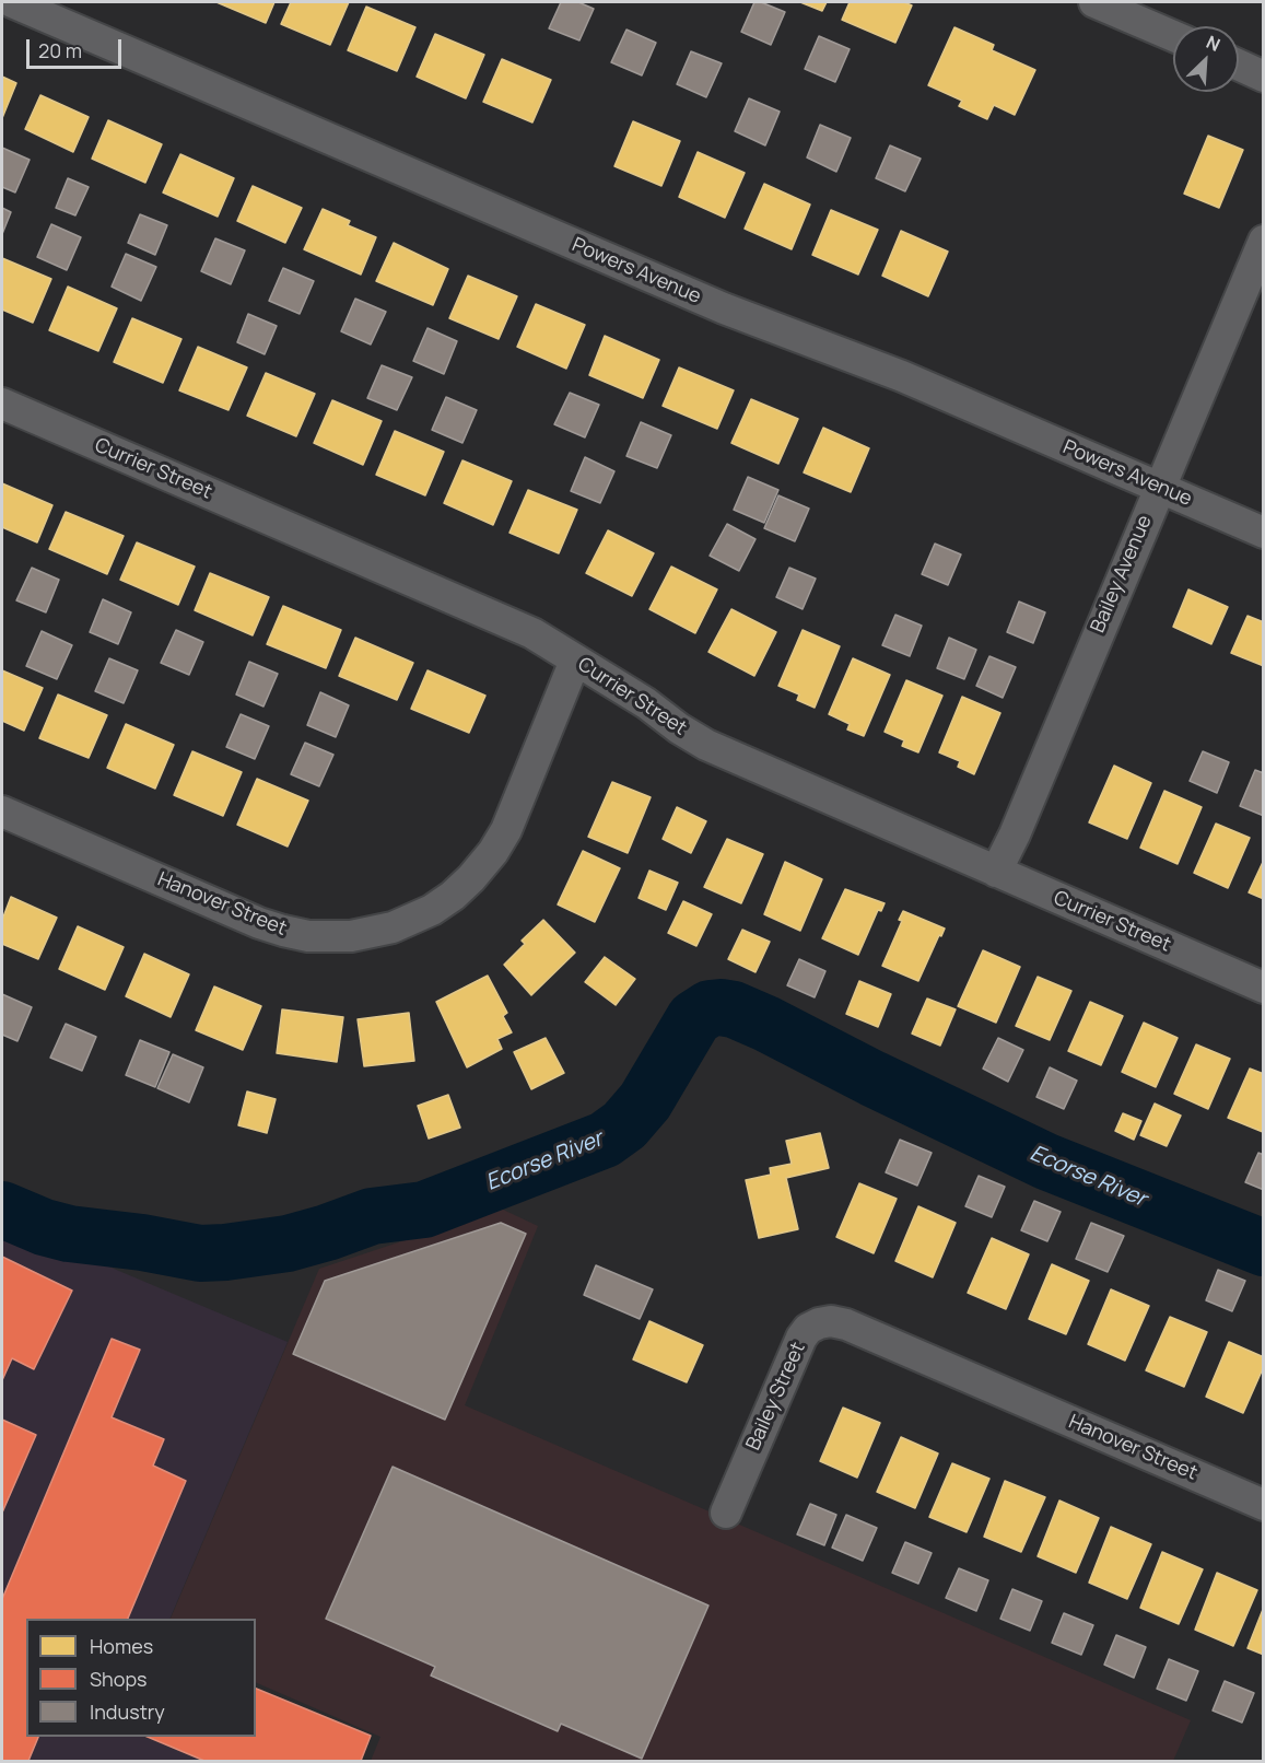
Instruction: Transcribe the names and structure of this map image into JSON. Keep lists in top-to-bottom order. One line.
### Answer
{"streets":{"street":["Powers Avenue","Currier Street","Bailey Avenue","Hanover Street","Bailey Street"]},"crossings":[["Powers Avenue","Bailey Avenue"],["Currier Street","Bailey Avenue"],["Currier Street","Hanover Street"],["Hanover Street","Bailey Street"]],"water":["Ecorse River"],"legend":["Homes","Shops","Industry"],"scale_bar":"20 m","north":"top right"}
